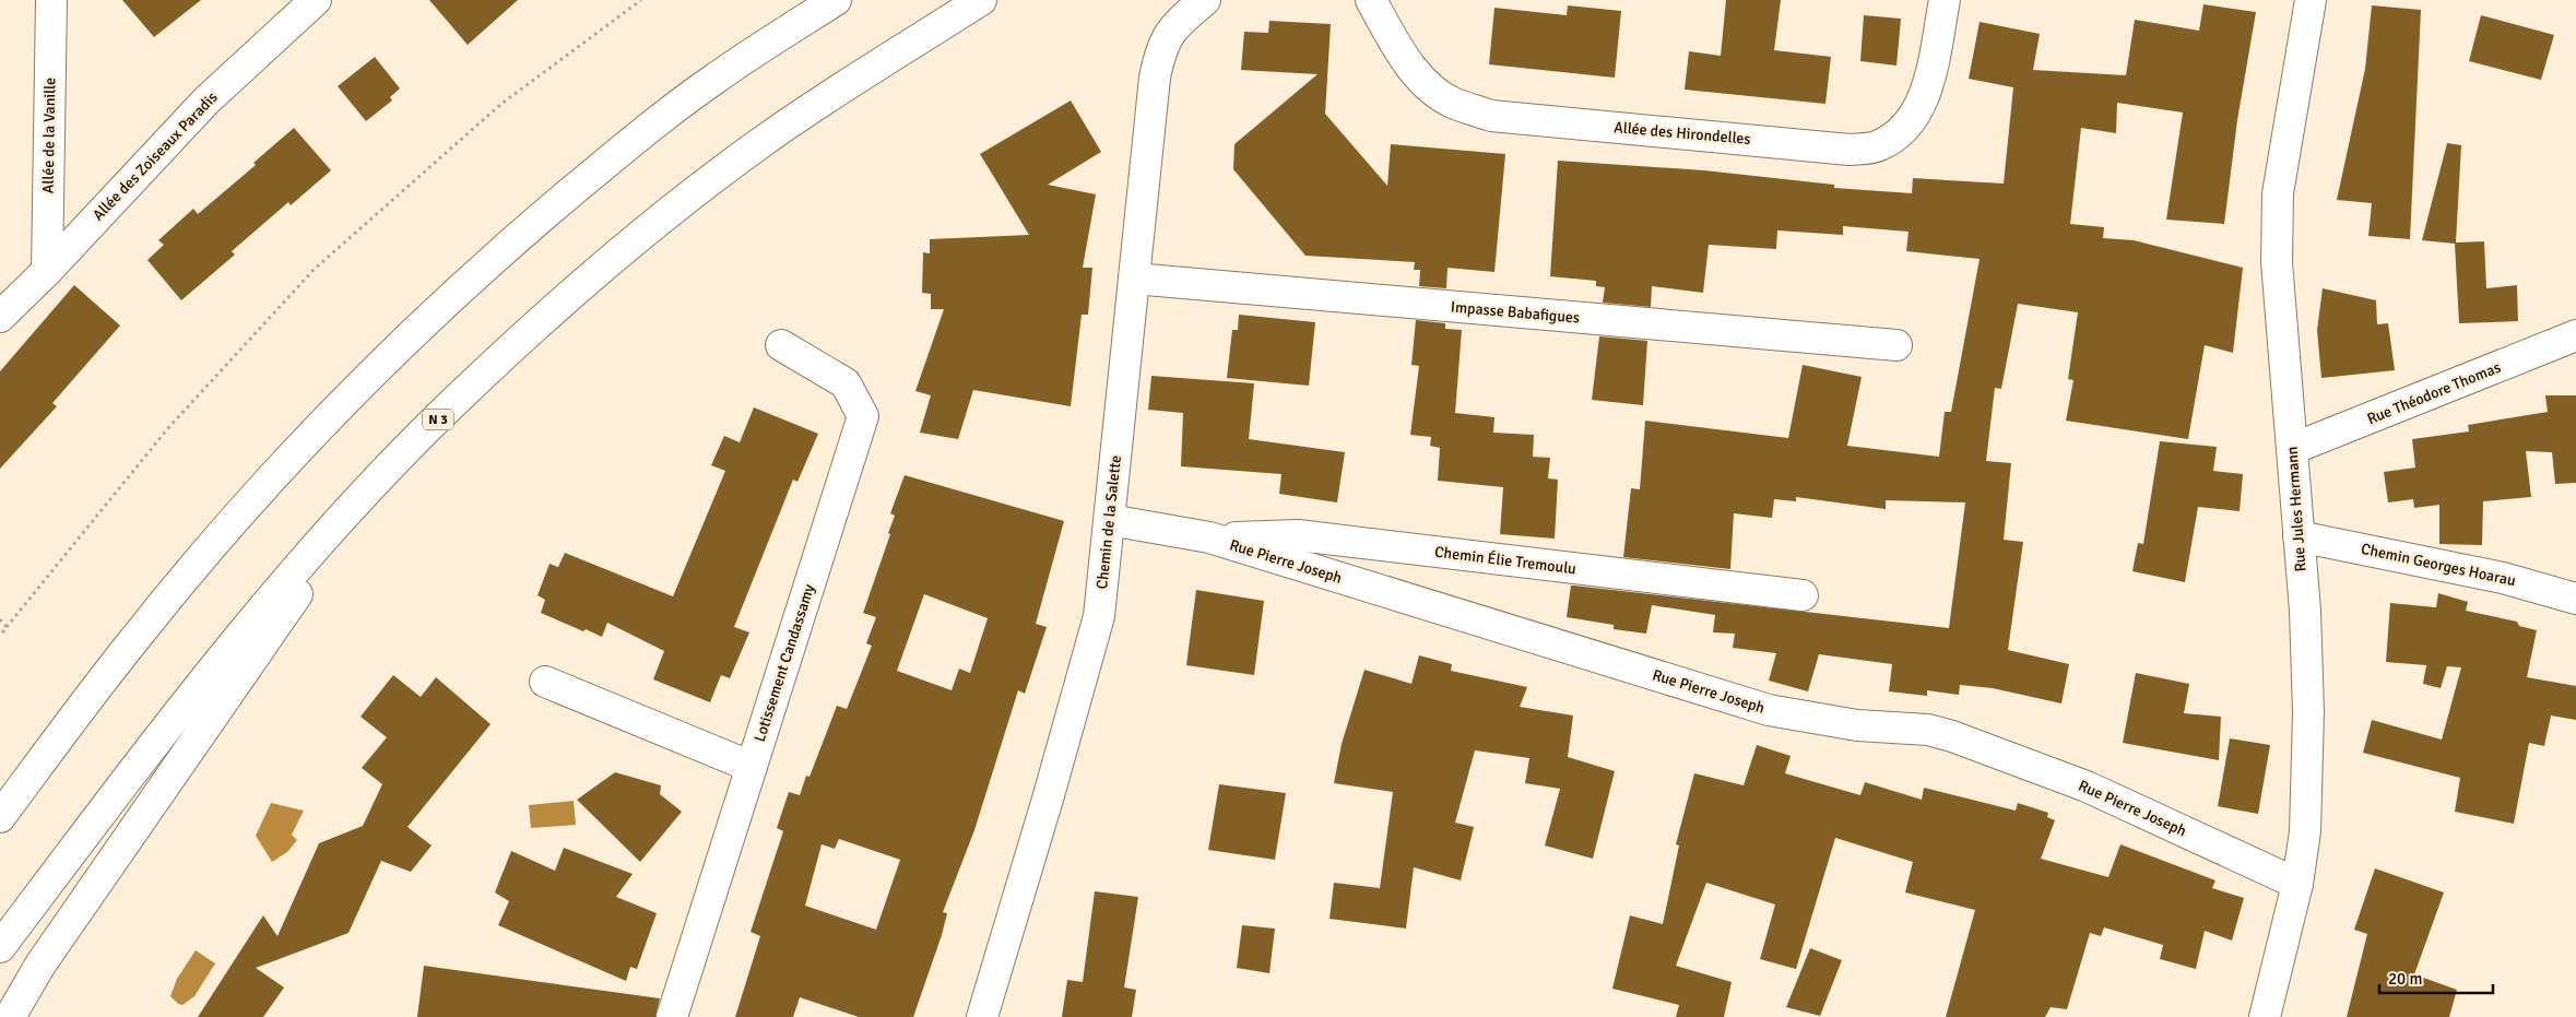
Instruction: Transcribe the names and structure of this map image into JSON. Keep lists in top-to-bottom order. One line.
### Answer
{"streets":{"main road":["Allée des Hirondelles","Allée de la Vanille","Allée des Zoiseaux Paradis","Impasse Babafigues","Rue Théodore Thomas","N 3","Rue Jules Hermann","Chemin de la Salette","Chemin Élie Tremoulu","Rue Pierre Joseph","Chemin Georges Hoarau","Lotissement Candassamy"]},"crossings":[["Allée de la Vanille","Allée des Zoiseaux Paradis"],["Impasse Babafigues","Chemin de la Salette"],["Rue Théodore Thomas","Rue Jules Hermann"],["Rue Jules Hermann","Rue Pierre Joseph"],["Rue Jules Hermann","Chemin Georges Hoarau"],["Chemin de la Salette","Rue Pierre Joseph"],["Chemin Élie Tremoulu","Rue Pierre Joseph"]],"scale_bar":"20 m"}
